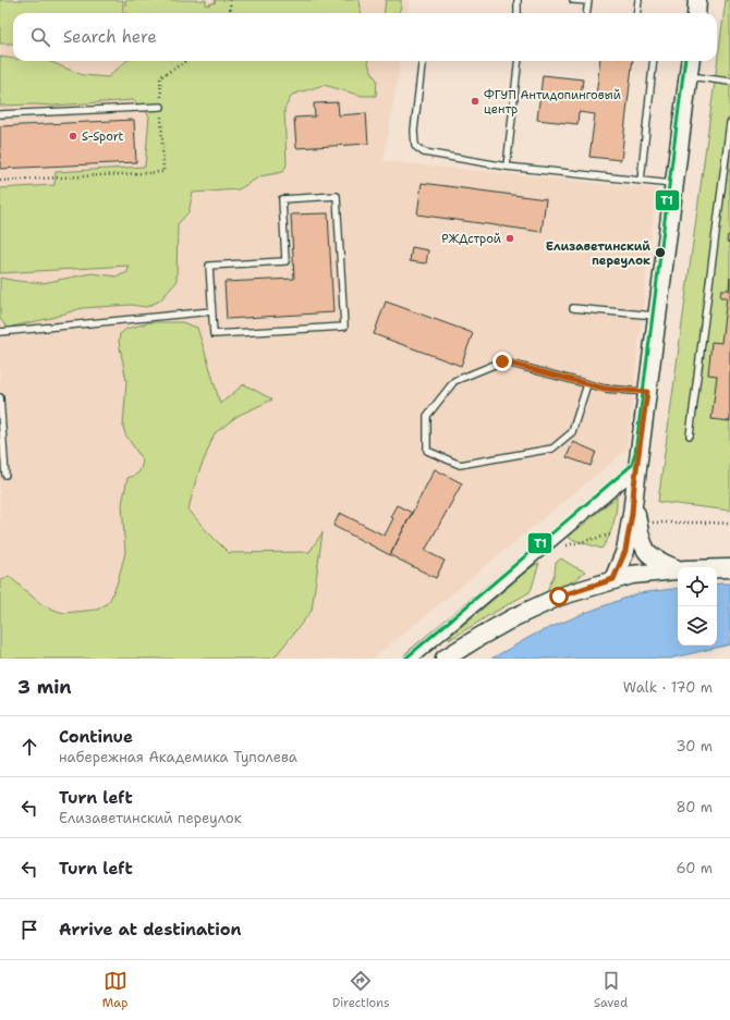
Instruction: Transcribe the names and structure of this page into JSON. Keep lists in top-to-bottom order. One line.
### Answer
{"places":["ФГУП Антидопинговый центр","S-Sport","РЖДстрой","Елизаветинский переулок"],"lines":["transit line T1"],"page":{"search":"Search here","heading":["3 min","Walk · 170 m"],"list":[["Continue","набережная Академика Туполева","30 m"],["Turn left","Елизаветинский переулок","80 m"],["Turn left","60 m"],"Arrive at destination"],"nav":["Map","Directions","Saved"]}}
